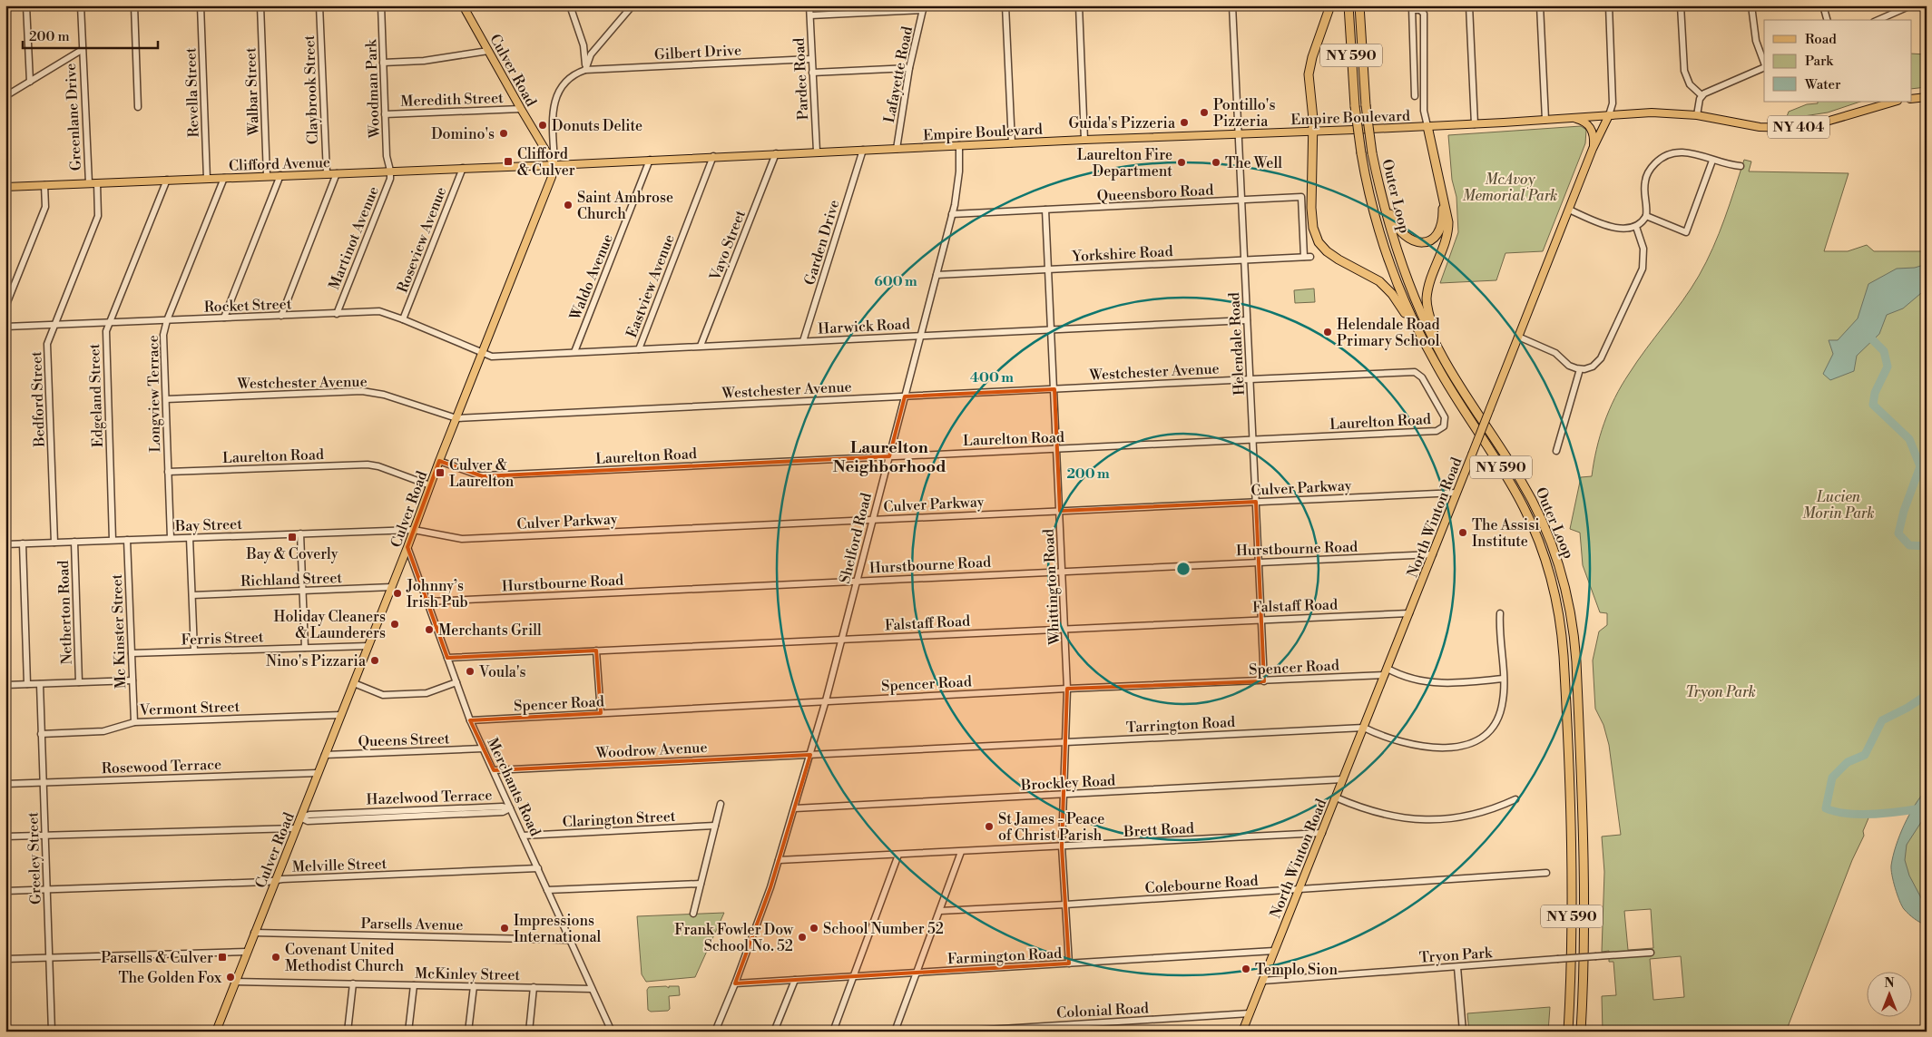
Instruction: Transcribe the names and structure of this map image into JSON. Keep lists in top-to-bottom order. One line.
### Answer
{"streets":{"highway":["NY 590","Outer Loop"],"main road":["Culver Road","Empire Boulevard","NY 404","Clifford Avenue","North Winton Road"],"street":["Gilbert Drive","Lafayette Road","Pardee Road","Woodman Park","Claybrook Street","Walbar Street","Revella Street","Meredith Street","Greenlane Drive","Queensboro Road","Martinot Avenue","Roseview Avenue","Garden Drive","Vayo Street","Yorkshire Road","Waldo Avenue","Eastview Avenue","Rocket Street","Harwick Road","Helendale Road","Westchester Avenue","Longview Terrace","Edgeland Street","Bedford Street","Laurelton Road","Culver Parkway","Bay Street","Shelford Road","Hurstbourne Road","Richland Street","Whittington Road","Falstaff Road","Netherton Road","Mc Kinster Street","Ferris Street","Spencer Road","Vermont Street","Tarrington Road","Queens Street","Woodrow Avenue","Rosewood Terrace","Brockley Road","Merchants Road","Hazelwood Terrace","Clarington Street","Brett Road","Greeley Street","Melville Street","Colebourne Road","Parsells Avenue","Tryon Park","Farmington Road","McKinley Street","Colonial Road"]},"crossings":[["Gilbert Drive","Pardee Road"],["Culver Road","Meredith Street"],["Culver Road","Empire Boulevard"],["Culver Road","Clifford Avenue"],["Culver Road","Rocket Street"],["Culver Road","Harwick Road"],["Culver Road","Westchester Avenue"],["Culver Road","Laurelton Road"],["Culver Road","Culver Parkway"],["Culver Road","Bay Street"],["Culver Road","Richland Street"],["Culver Road","Ferris Street"],["Culver Road","Vermont Street"],["Culver Road","Queens Street"],["Culver Road","Rosewood Terrace"],["Culver Road","Merchants Road"],["Culver Road","Hazelwood Terrace"],["Culver Road","Melville Street"],["Culver Road","Parsells Avenue"],["Culver Road","McKinley Street"],["Lafayette Road","Empire Boulevard"],["Pardee Road","Empire Boulevard"],["Woodman Park","Meredith Street"],["Woodman Park","Clifford Avenue"],["Woodman Park","Martinot Avenue"],["Claybrook Street","Clifford Avenue"],["Walbar Street","Clifford Avenue"],["Revella Street","Clifford Avenue"],["Greenlane Drive","Clifford Avenue"],["Empire Boulevard","Clifford Avenue"],["Empire Boulevard","Garden Drive"],["Empire Boulevard","Vayo Street"],["Empire Boulevard","Waldo Avenue"],["Empire Boulevard","Eastview Avenue"],["Empire Boulevard","Helendale Road"],["Empire Boulevard","North Winton Road"],["Empire Boulevard","Shelford Road"],["Clifford Avenue","Martinot Avenue"],["Clifford Avenue","Roseview Avenue"],["Clifford Avenue","Longview Terrace"],["Clifford Avenue","Edgeland Street"],["Clifford Avenue","Bedford Street"],["Queensboro Road","Yorkshire Road"],["Queensboro Road","Helendale Road"],["Queensboro Road","Shelford Road"],["Queensboro Road","Whittington Road"],["Martinot Avenue","Rocket Street"],["Roseview Avenue","Rocket Street"],["Garden Drive","Harwick Road"],["Vayo Street","Harwick Road"],["Yorkshire Road","Helendale Road"],["Yorkshire Road","Shelford Road"],["Yorkshire Road","Whittington Road"],["Waldo Avenue","Harwick Road"],["Eastview Avenue","Harwick Road"],["Rocket Street","Harwick Road"],["Rocket Street","Longview Terrace"],["Rocket Street","Edgeland Street"],["Rocket Street","Bedford Street"],["Harwick Road","Helendale Road"],["Harwick Road","Shelford Road"],["Harwick Road","Whittington Road"],["Helendale Road","Westchester Avenue"],["Helendale Road","Laurelton Road"],["Helendale Road","Culver Parkway"],["Helendale Road","Hurstbourne Road"],["Helendale Road","Falstaff Road"],["Helendale Road","Spencer Road"],["Westchester Avenue","Longview Terrace"],["Westchester Avenue","Laurelton Road"],["Westchester Avenue","Shelford Road"],["Westchester Avenue","Whittington Road"],["Longview Terrace","Laurelton Road"],["Longview Terrace","Bay Street"],["Edgeland Street","Bay Street"],["Bedford Street","Bay Street"],["Laurelton Road","Shelford Road"],["Laurelton Road","Whittington Road"],["Culver Parkway","North Winton Road"],["Culver Parkway","Bay Street"],["Culver Parkway","Shelford Road"],["Culver Parkway","Whittington Road"],["North Winton Road","Hurstbourne Road"],["North Winton Road","Falstaff Road"],["North Winton Road","Spencer Road"],["North Winton Road","Tarrington Road"],["North Winton Road","Brockley Road"],["North Winton Road","Brett Road"],["North Winton Road","Colebourne Road"],["North Winton Road","Tryon Park"],["North Winton Road","Farmington Road"],["North Winton Road","Colonial Road"],["Bay Street","Netherton Road"],["Bay Street","Mc Kinster Street"],["Shelford Road","Hurstbourne Road"],["Shelford Road","Falstaff Road"],["Shelford Road","Spencer Road"],["Shelford Road","Tarrington Road"],["Shelford Road","Woodrow Avenue"],["Shelford Road","Brockley Road"],["Shelford Road","Brett Road"],["Shelford Road","Farmington Road"],["Hurstbourne Road","Whittington Road"],["Hurstbourne Road","Merchants Road"],["Whittington Road","Falstaff Road"],["Whittington Road","Spencer Road"],["Whittington Road","Tarrington Road"],["Whittington Road","Brockley Road"],["Whittington Road","Brett Road"],["Whittington Road","Colebourne Road"],["Whittington Road","Farmington Road"],["Falstaff Road","Merchants Road"],["Mc Kinster Street","Ferris Street"],["Mc Kinster Street","Vermont Street"],["Spencer Road","Merchants Road"],["Vermont Street","Greeley Street"],["Tarrington Road","Woodrow Avenue"],["Queens Street","Merchants Road"],["Woodrow Avenue","Merchants Road"],["Rosewood Terrace","Greeley Street"],["Merchants Road","Hazelwood Terrace"],["Merchants Road","Clarington Street"],["Merchants Road","Melville Street"],["Merchants Road","Parsells Avenue"],["Merchants Road","McKinley Street"],["Greeley Street","Melville Street"]],"districts":["Laurelton Neighborhood"],"parks":["McAvoy Memorial Park","Lucien Morin Park","Tryon Park"],"places":{"other":["Pontillo's Pizzeria","Guida's Pizzeria","Donuts Delite","Domino's","Laurelton Fire Department","The Well","Saint Ambrose Church","Helendale Road Primary School","The Assisi Institute","Johnny’s Irish Pub","Holiday Cleaners & Launderers","Merchants Grill","Nino's Pizzaria","Voula's","St James - Peace of Christ Parish","Impressions International","School Number 52","Frank Fowler Dow School No. 52","Covenant United Methodist Church","Templo Sion","The Golden Fox"],"transit":["Clifford & Culver","Culver & Laurelton","Bay & Coverly","Parsells & Culver"]},"legend":["Road","Park","Water"],"scale_bar":"200 m","north":"top","rings":["600 m","400 m","200 m"]}
